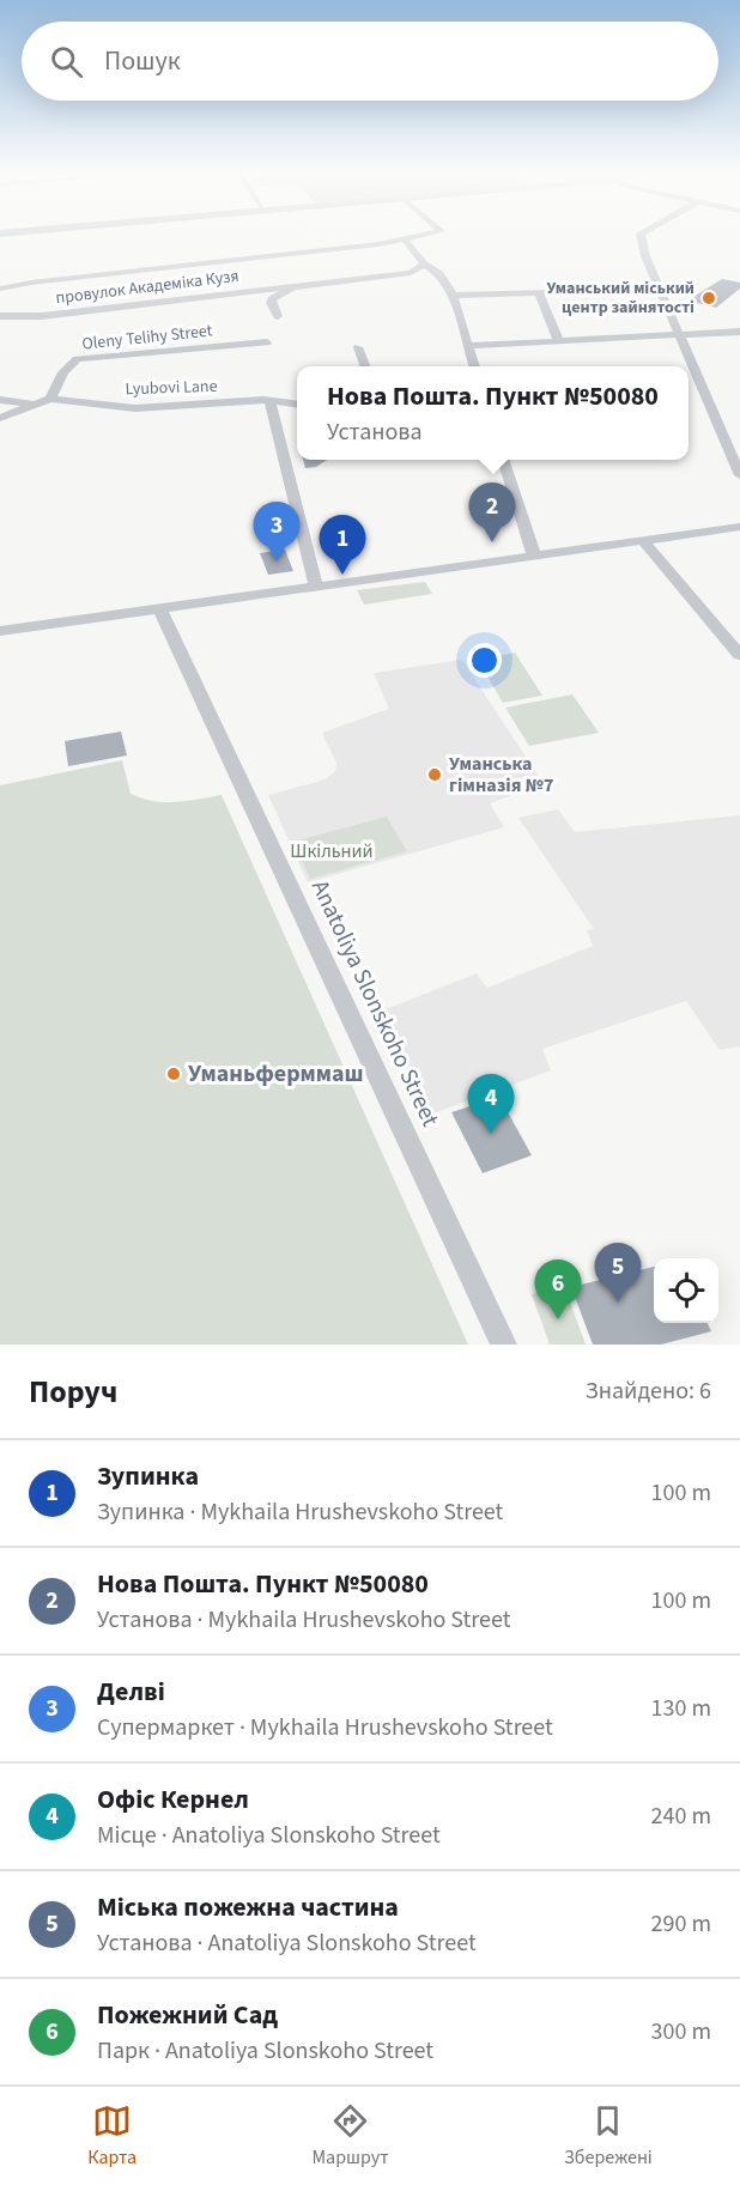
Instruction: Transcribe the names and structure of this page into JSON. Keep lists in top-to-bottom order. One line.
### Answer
{"streets":{"street":["провулок Академіка Кузя","Oleny Telihy Street","Lyubovi Lane","Anatoliya Slonskoho Street"]},"crossings":[["Oleny Telihy Street","Lyubovi Lane"]],"parks":["Шкільний"],"places":["Уманський міський центр зайнятості","Уманська гімназія №7","Уманьферммаш"],"page":{"search":"Пошук","popup":["Нова Пошта. Пункт №50080","Установа"],"pins":["2","3","1","4","5","6"],"heading":["Поруч","Знайдено: 6"],"list":[{"mark":"1","name":"Зупинка","note":"Зупинка · Mykhaila Hrushevskoho Street","value":"100 m"},{"mark":"2","name":"Нова Пошта. Пункт №50080","note":"Установа · Mykhaila Hrushevskoho Street","value":"100 m"},{"mark":"3","name":"Делві","note":"Супермаркет · Mykhaila Hrushevskoho Street","value":"130 m"},{"mark":"4","name":"Офіс Кернел","note":"Місце · Anatoliya Slonskoho Street","value":"240 m"},{"mark":"5","name":"Міська пожежна частина","note":"Установа · Anatoliya Slonskoho Street","value":"290 m"},{"mark":"6","name":"Пожежний Сад","note":"Парк · Anatoliya Slonskoho Street","value":"300 m"}],"nav":["Карта","Маршрут","Збережені"]}}
